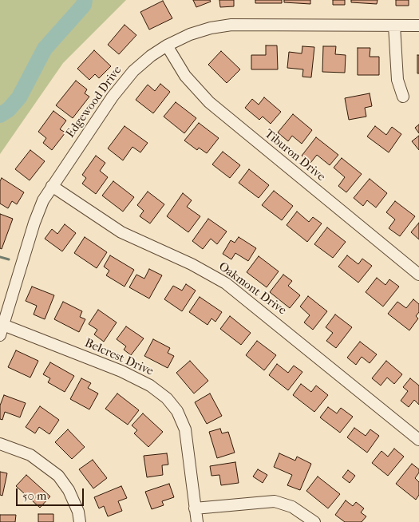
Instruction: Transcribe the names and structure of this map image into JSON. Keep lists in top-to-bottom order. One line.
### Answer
{"streets":{"street":["Edgewood Drive","Tiburon Drive","Oakmont Drive","Belcrest Drive"]},"crossings":[["Edgewood Drive","Tiburon Drive"],["Edgewood Drive","Oakmont Drive"],["Edgewood Drive","Belcrest Drive"]],"scale_bar":"50 m"}
